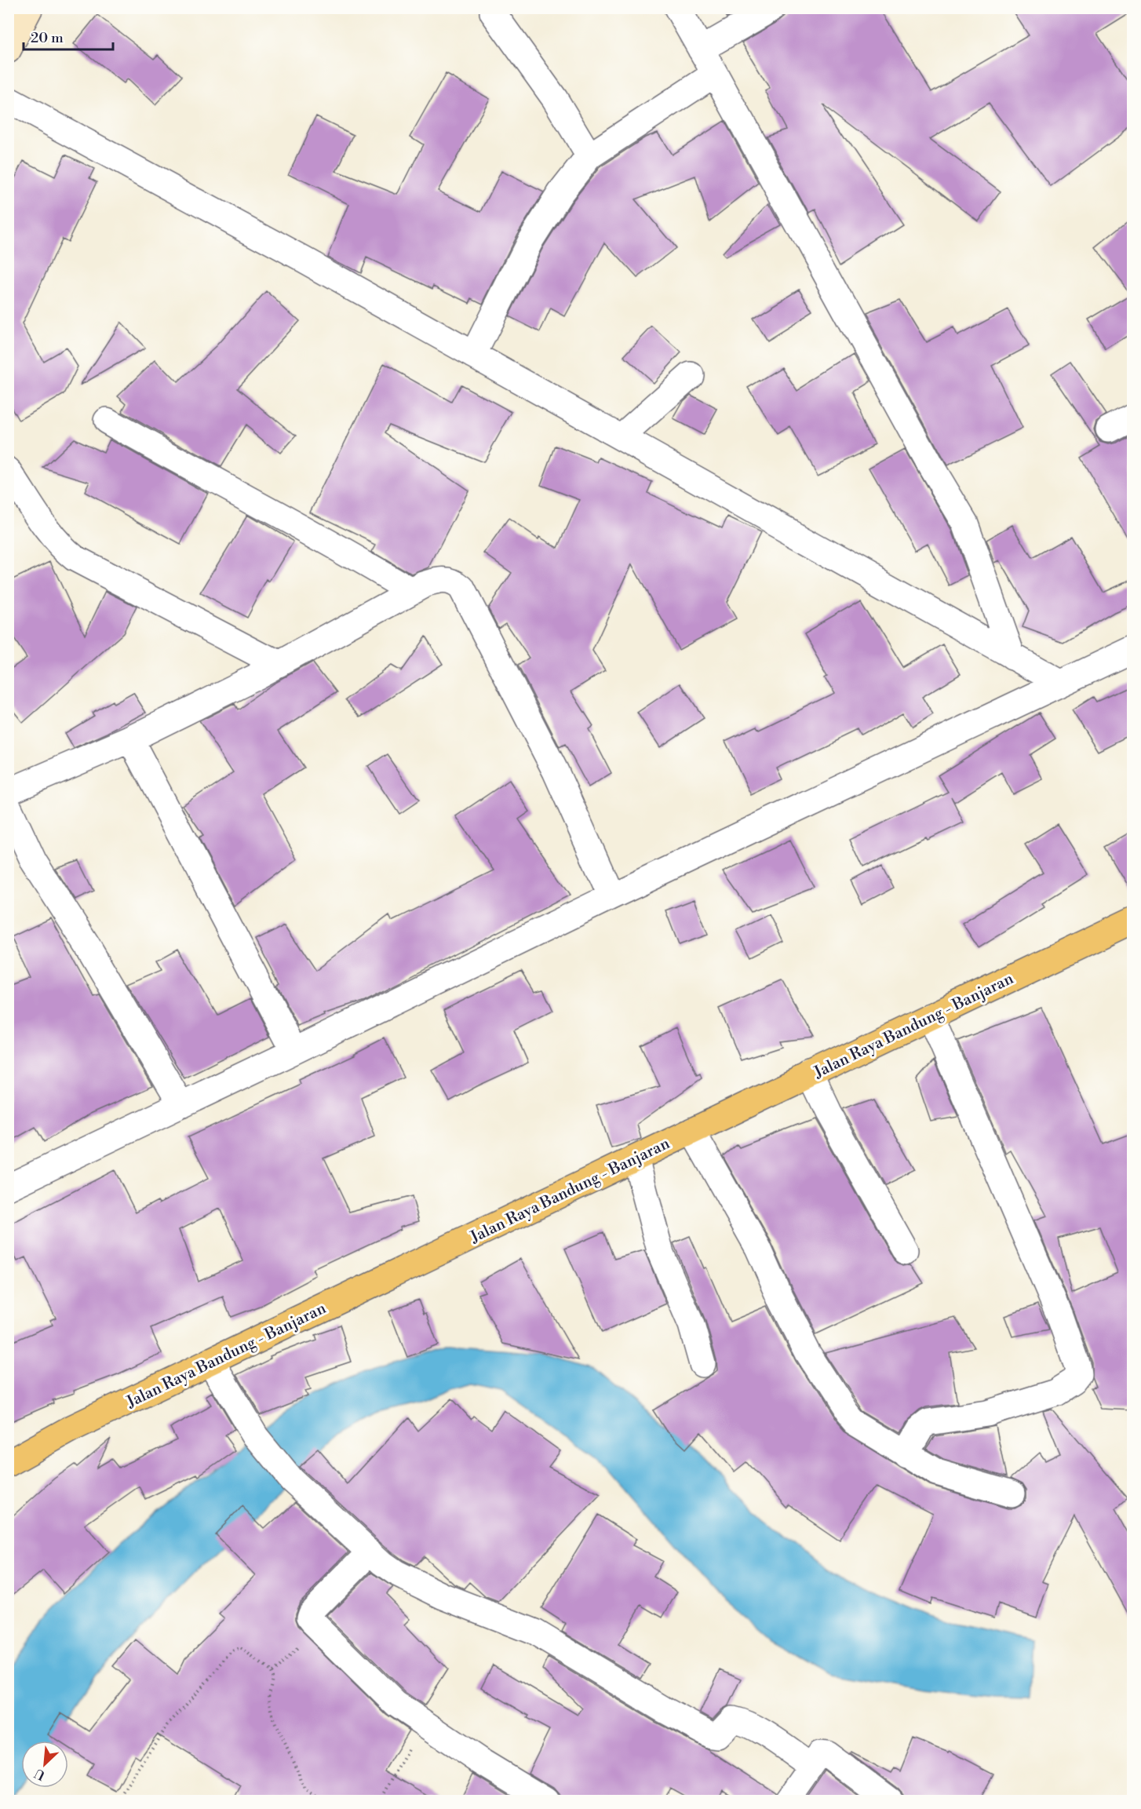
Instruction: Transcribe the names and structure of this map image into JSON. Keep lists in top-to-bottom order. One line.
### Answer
{"streets":{"main road":["Jalan Raya Bandung - Banjaran"]},"scale_bar":"20 m","north":"bottom left"}
